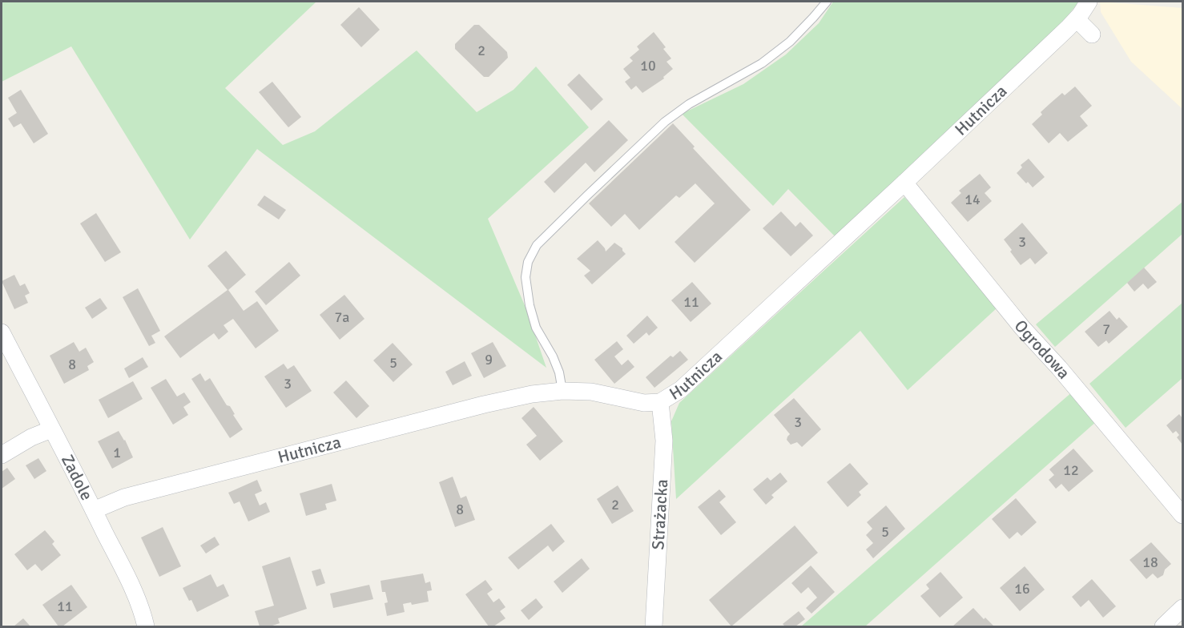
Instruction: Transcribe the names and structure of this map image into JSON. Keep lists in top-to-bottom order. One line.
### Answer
{"streets":{"street":["Hutnicza","Ogrodowa","Zadole","Strażacka"]},"crossings":[["Hutnicza","Ogrodowa"],["Hutnicza","Zadole"],["Hutnicza","Strażacka"]],"house_numbers":["2","10","14","3","11","7a","7","9","5","8","3","3","1","12","2","8","5","18","16","11"]}
